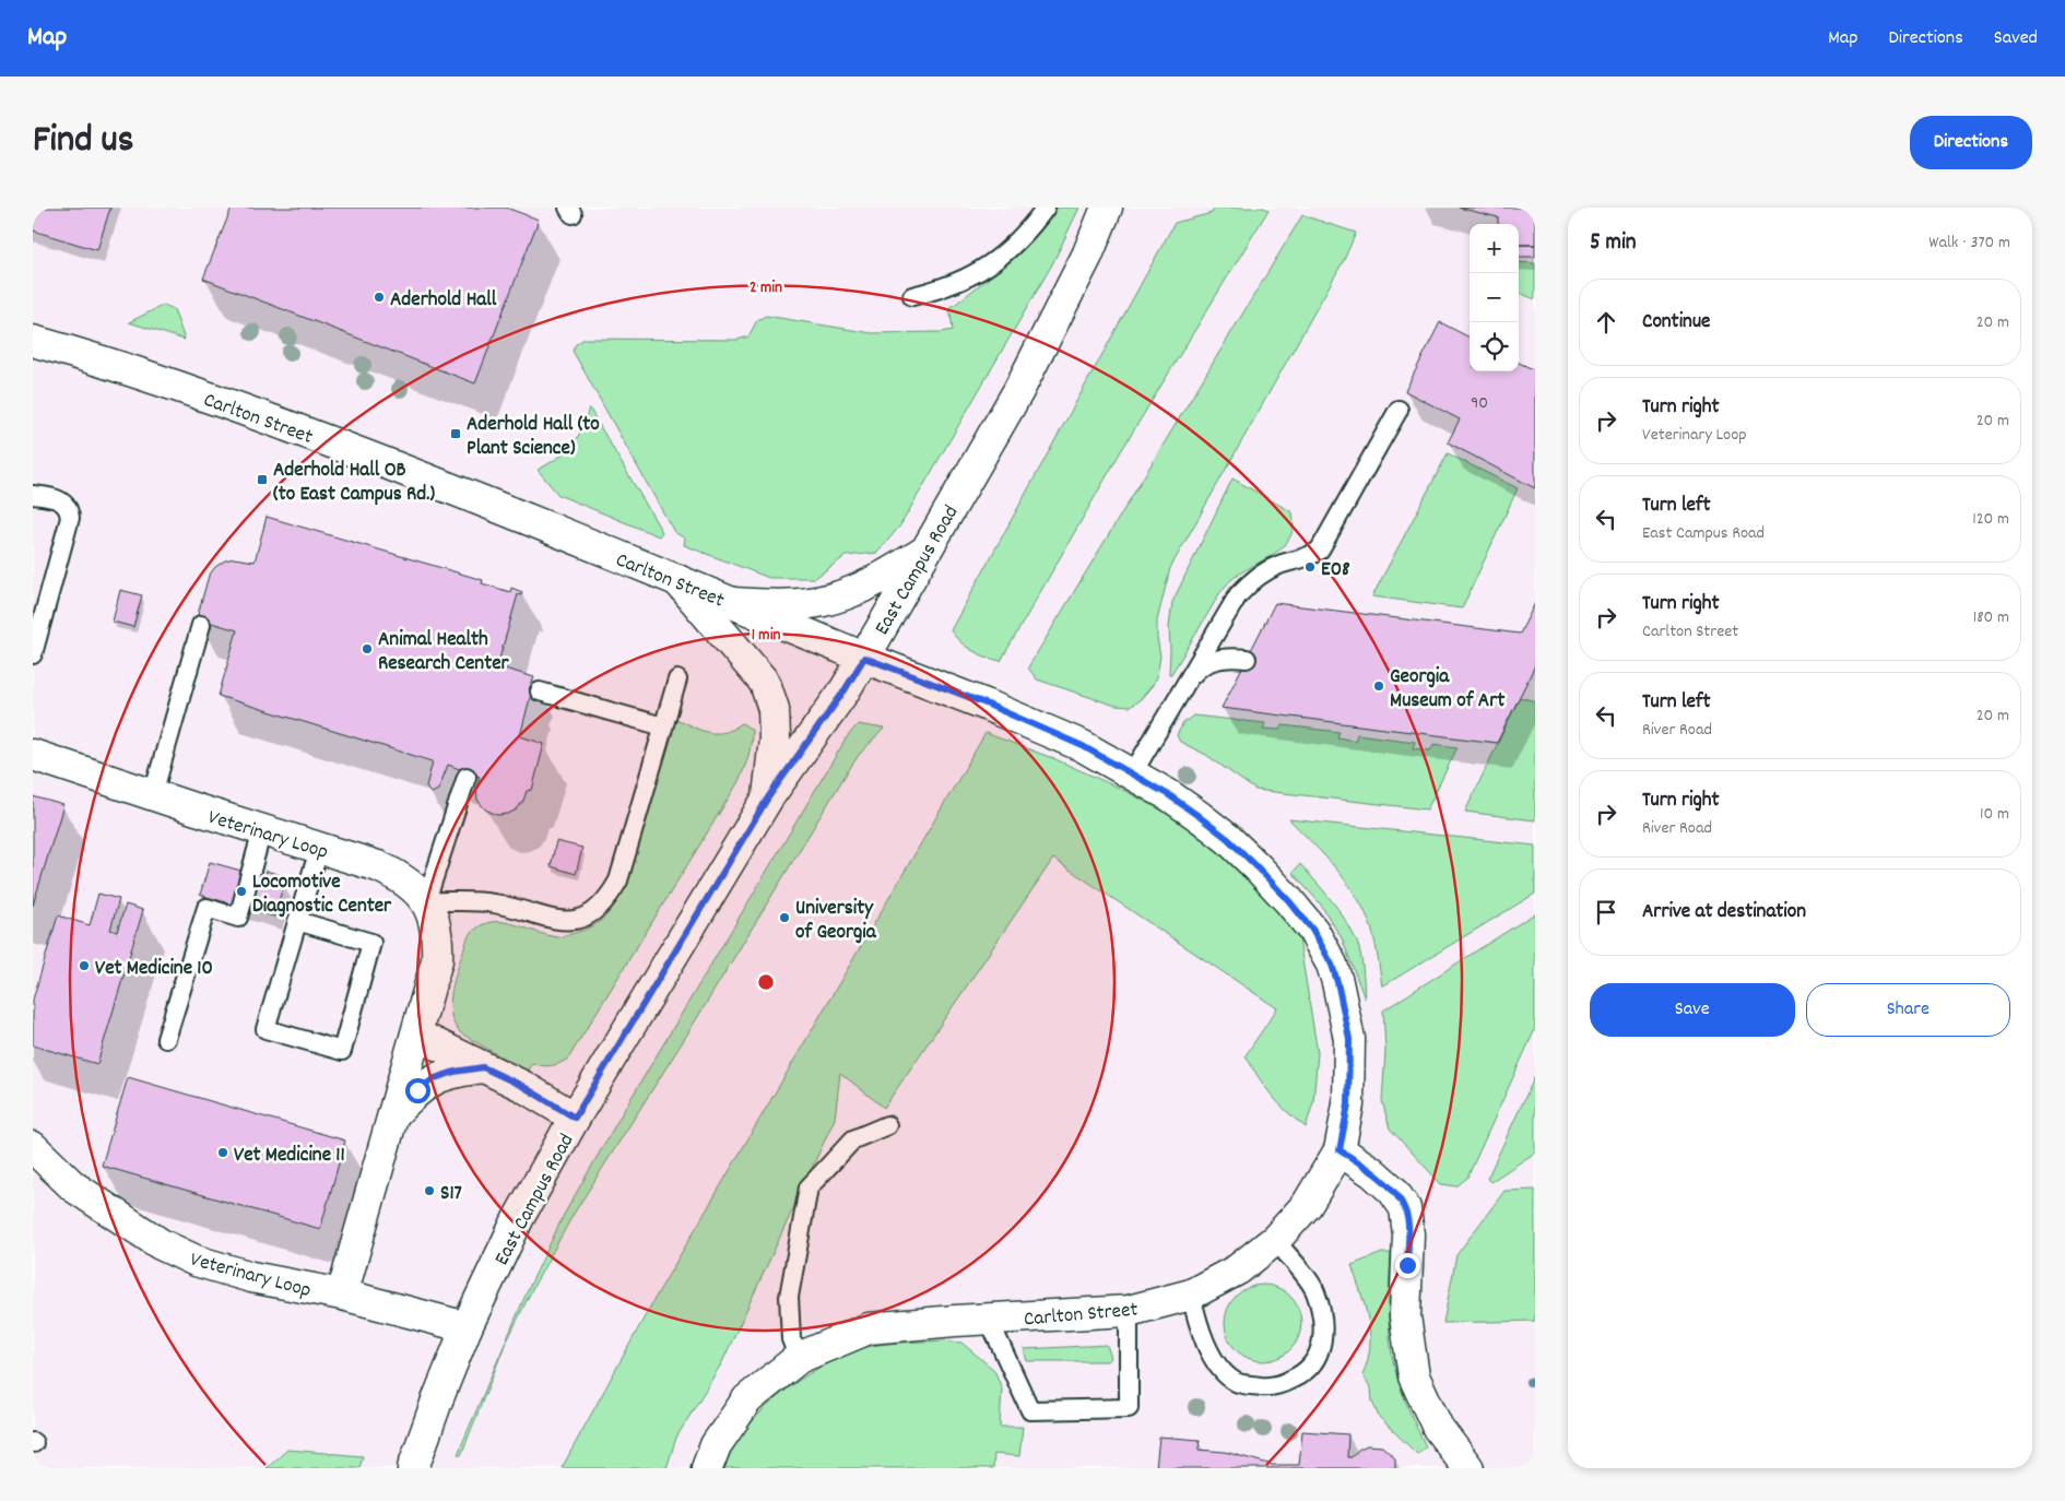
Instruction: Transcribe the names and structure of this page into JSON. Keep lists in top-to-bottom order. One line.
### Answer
{"streets":{"street":["Carlton Street","East Campus Road","Veterinary Loop"]},"crossings":[["Carlton Street","East Campus Road"],["East Campus Road","Veterinary Loop"]],"places":{"other":["Aderhold Hall","E08","Animal Health Research Center","Georgia Museum of Art","Locomotive Diagnostic Center","University of Georgia","Vet Medicine 10","Vet Medicine 11","S17"],"transit":["Aderhold Hall (to Plant Science)","Aderhold Hall OB (to East Campus Rd.)"]},"house_numbers":["90"],"page":{"header":"Map","nav":["Map","Directions","Saved"],"title":"Find us","buttons":["Directions",["Save","Share"]],"heading":["5 min","Walk · 370 m"],"map_buttons":["+","−"],"list":[["Continue","20 m"],["Turn right","Veterinary Loop","20 m"],["Turn left","East Campus Road","120 m"],["Turn right","Carlton Street","180 m"],["Turn left","River Road","20 m"],["Turn right","River Road","10 m"],"Arrive at destination"]},"rings":["2 min","1 min"]}
